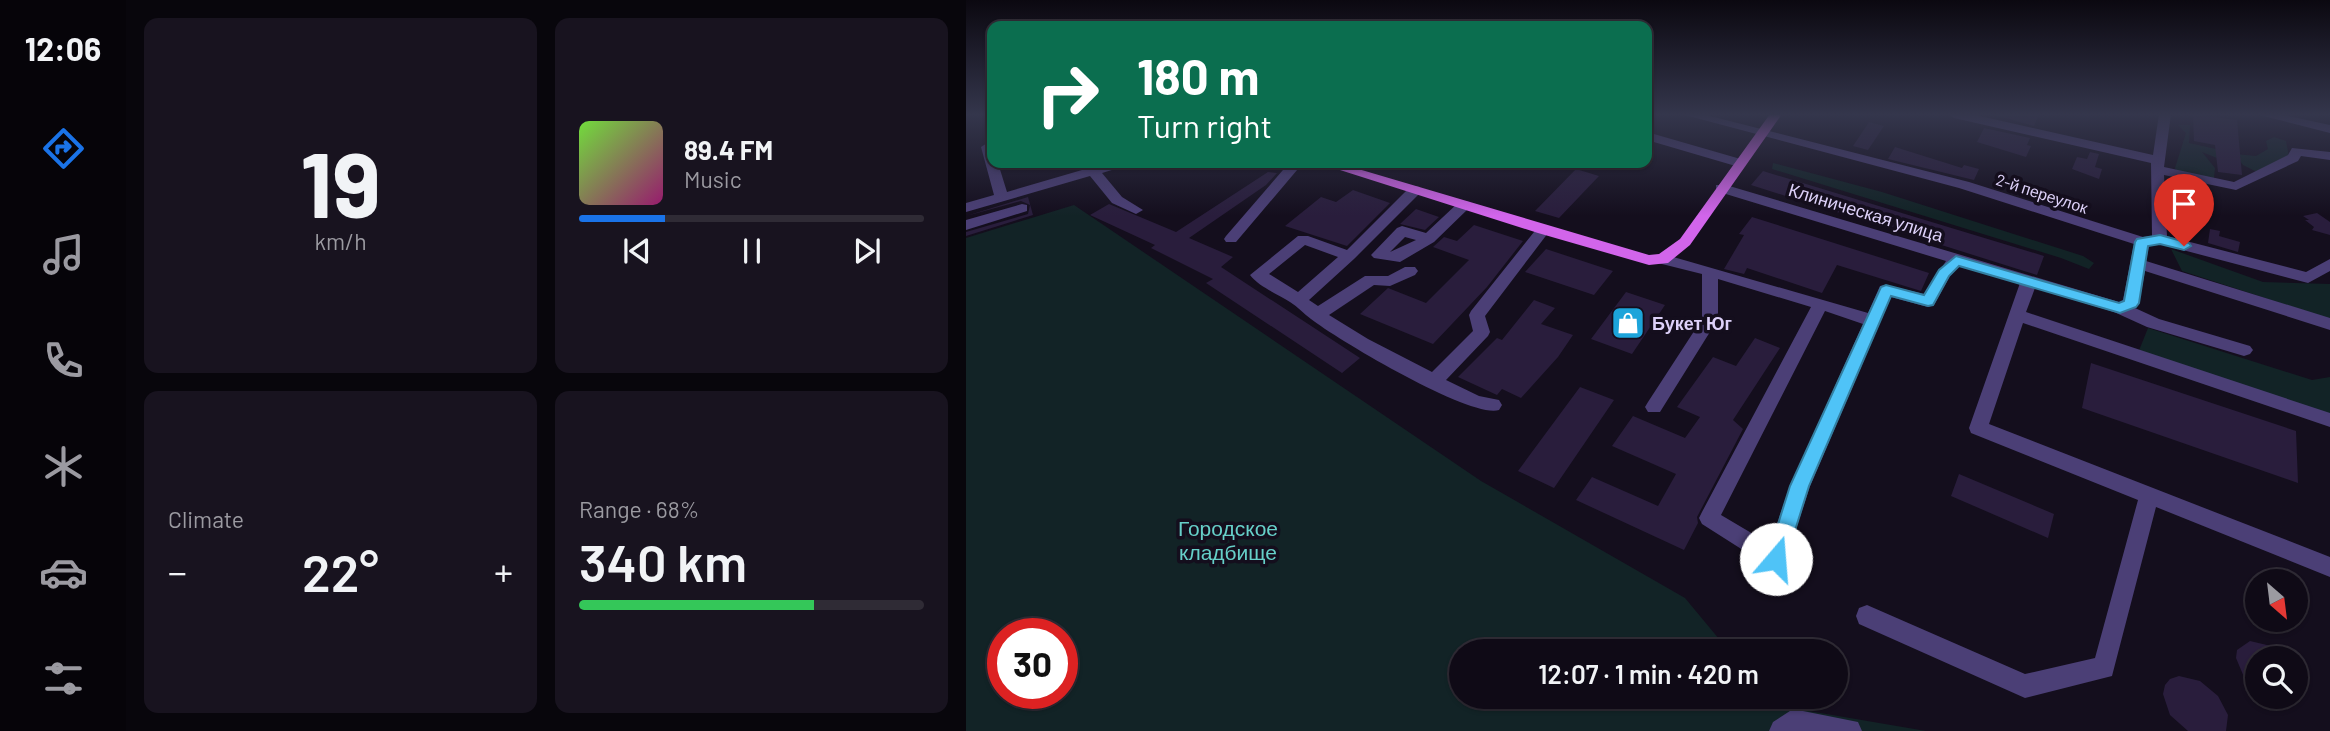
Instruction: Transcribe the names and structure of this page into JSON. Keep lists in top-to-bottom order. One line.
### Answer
{"streets":{"street":["2-й переулок","Клиническая улица"]},"parks":["Городское кладбище"],"places":{"shop":["Букет Юг"]},"north":"bottom right","page":{"tabs":"12:06","tile":[["19","km/h"],"Climate",["Range · 68%","340 km"]],"turn":["180 m","Turn right"],"song":["89.4 FM","Music"],"heat":["−","22°","+"],"limit":"30","trip":"12:07 · 1 min · 420 m"}}
